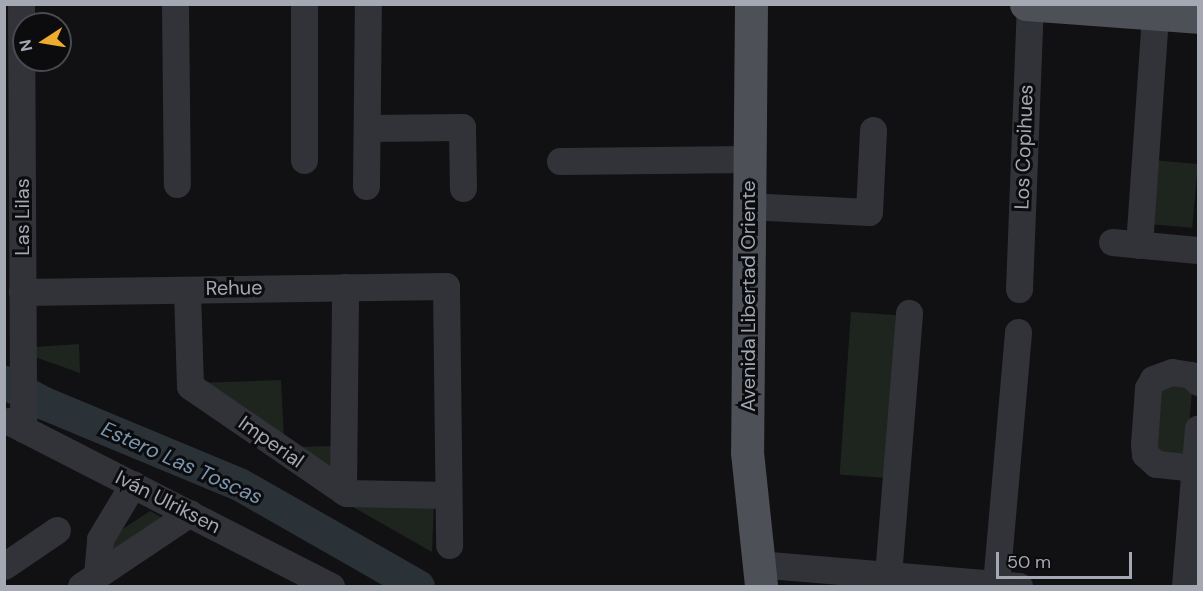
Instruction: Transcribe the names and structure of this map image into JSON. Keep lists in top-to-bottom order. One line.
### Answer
{"streets":{"main road":["Avenida Libertad Oriente"],"street":["Los Copihues","Las Lilas","Rehue","Imperial","Iván Ulriksen"]},"crossings":[["Las Lilas","Rehue"],["Las Lilas","Iván Ulriksen"],["Rehue","Imperial"]],"water":["Estero Las Toscas"],"scale_bar":"50 m","north":"left"}
